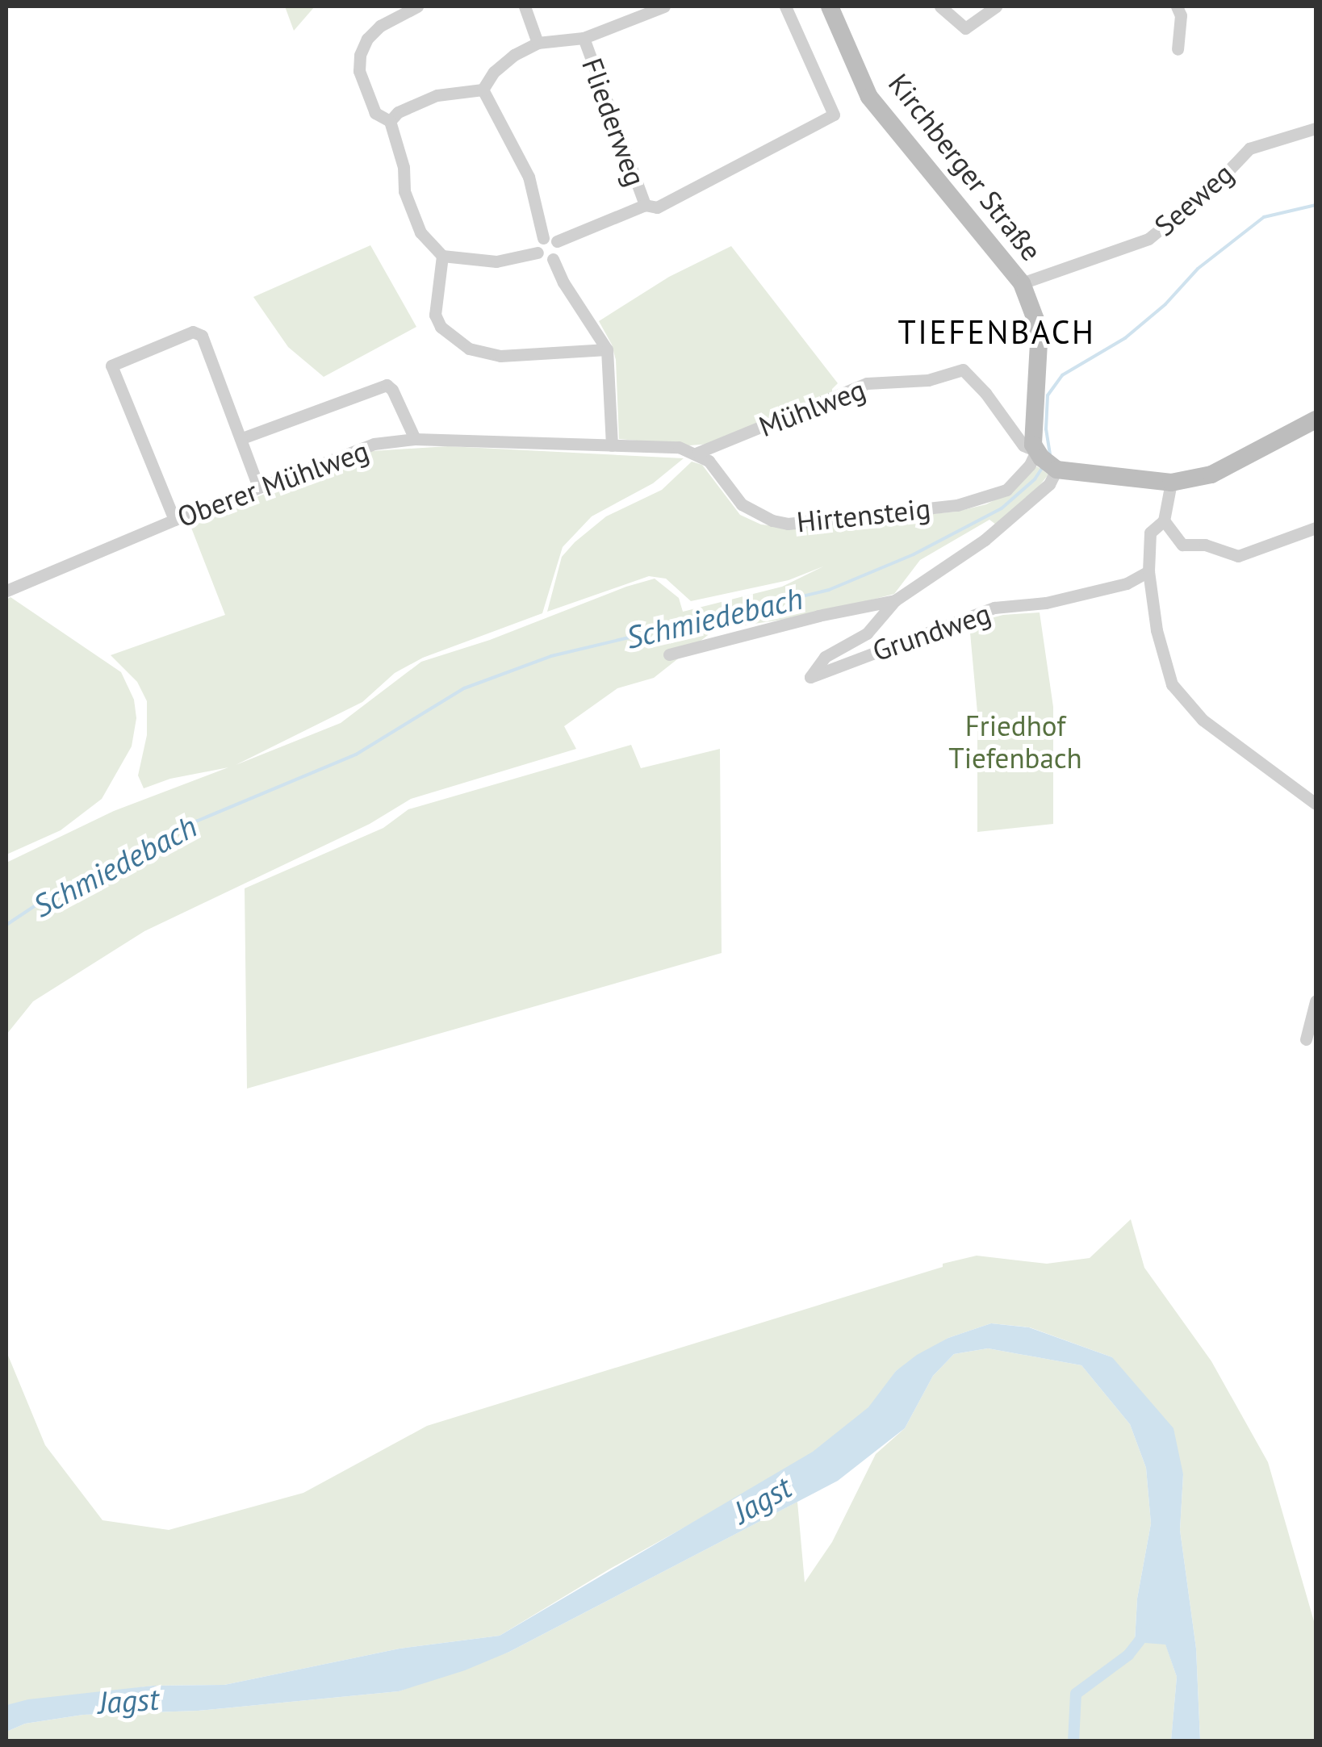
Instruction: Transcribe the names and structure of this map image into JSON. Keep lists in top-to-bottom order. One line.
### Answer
{"streets":{"main road":["Kirchberger Straße"],"street":["Fliederweg","Seeweg","Mühlweg","Oberer Mühlweg","Hirtensteig","Grundweg"]},"crossings":[["Kirchberger Straße","Seeweg"],["Kirchberger Straße","Mühlweg"],["Kirchberger Straße","Hirtensteig"],["Mühlweg","Oberer Mühlweg"],["Mühlweg","Hirtensteig"],["Oberer Mühlweg","Hirtensteig"]],"districts":["TIEFENBACH"],"water":["Schmiedebach","Jagst"],"parks":["Friedhof Tiefenbach"]}
